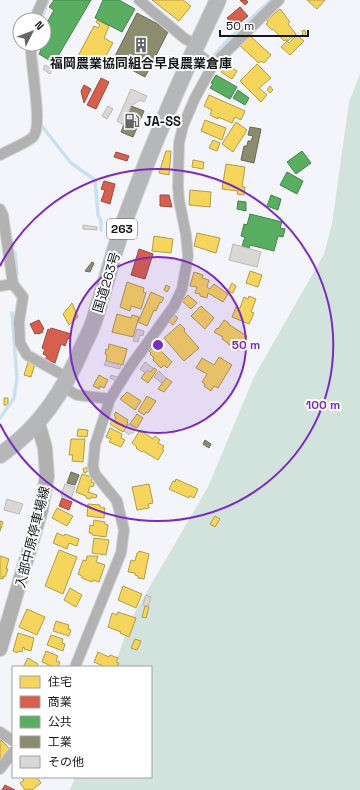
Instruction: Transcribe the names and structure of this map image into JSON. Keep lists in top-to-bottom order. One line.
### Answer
{"streets":{"highway":["263","国道263号"],"main road":["入部中原停車場線"]},"crossings":[["国道263号","入部中原停車場線"]],"places":{"building":["福岡農業協同組合早良農業倉庫"],"fuel station":["JA-SS"]},"legend":["住宅","商業","公共","工業","その他"],"scale_bar":"50 m","north":"top right","rings":["50 m","100 m"]}
